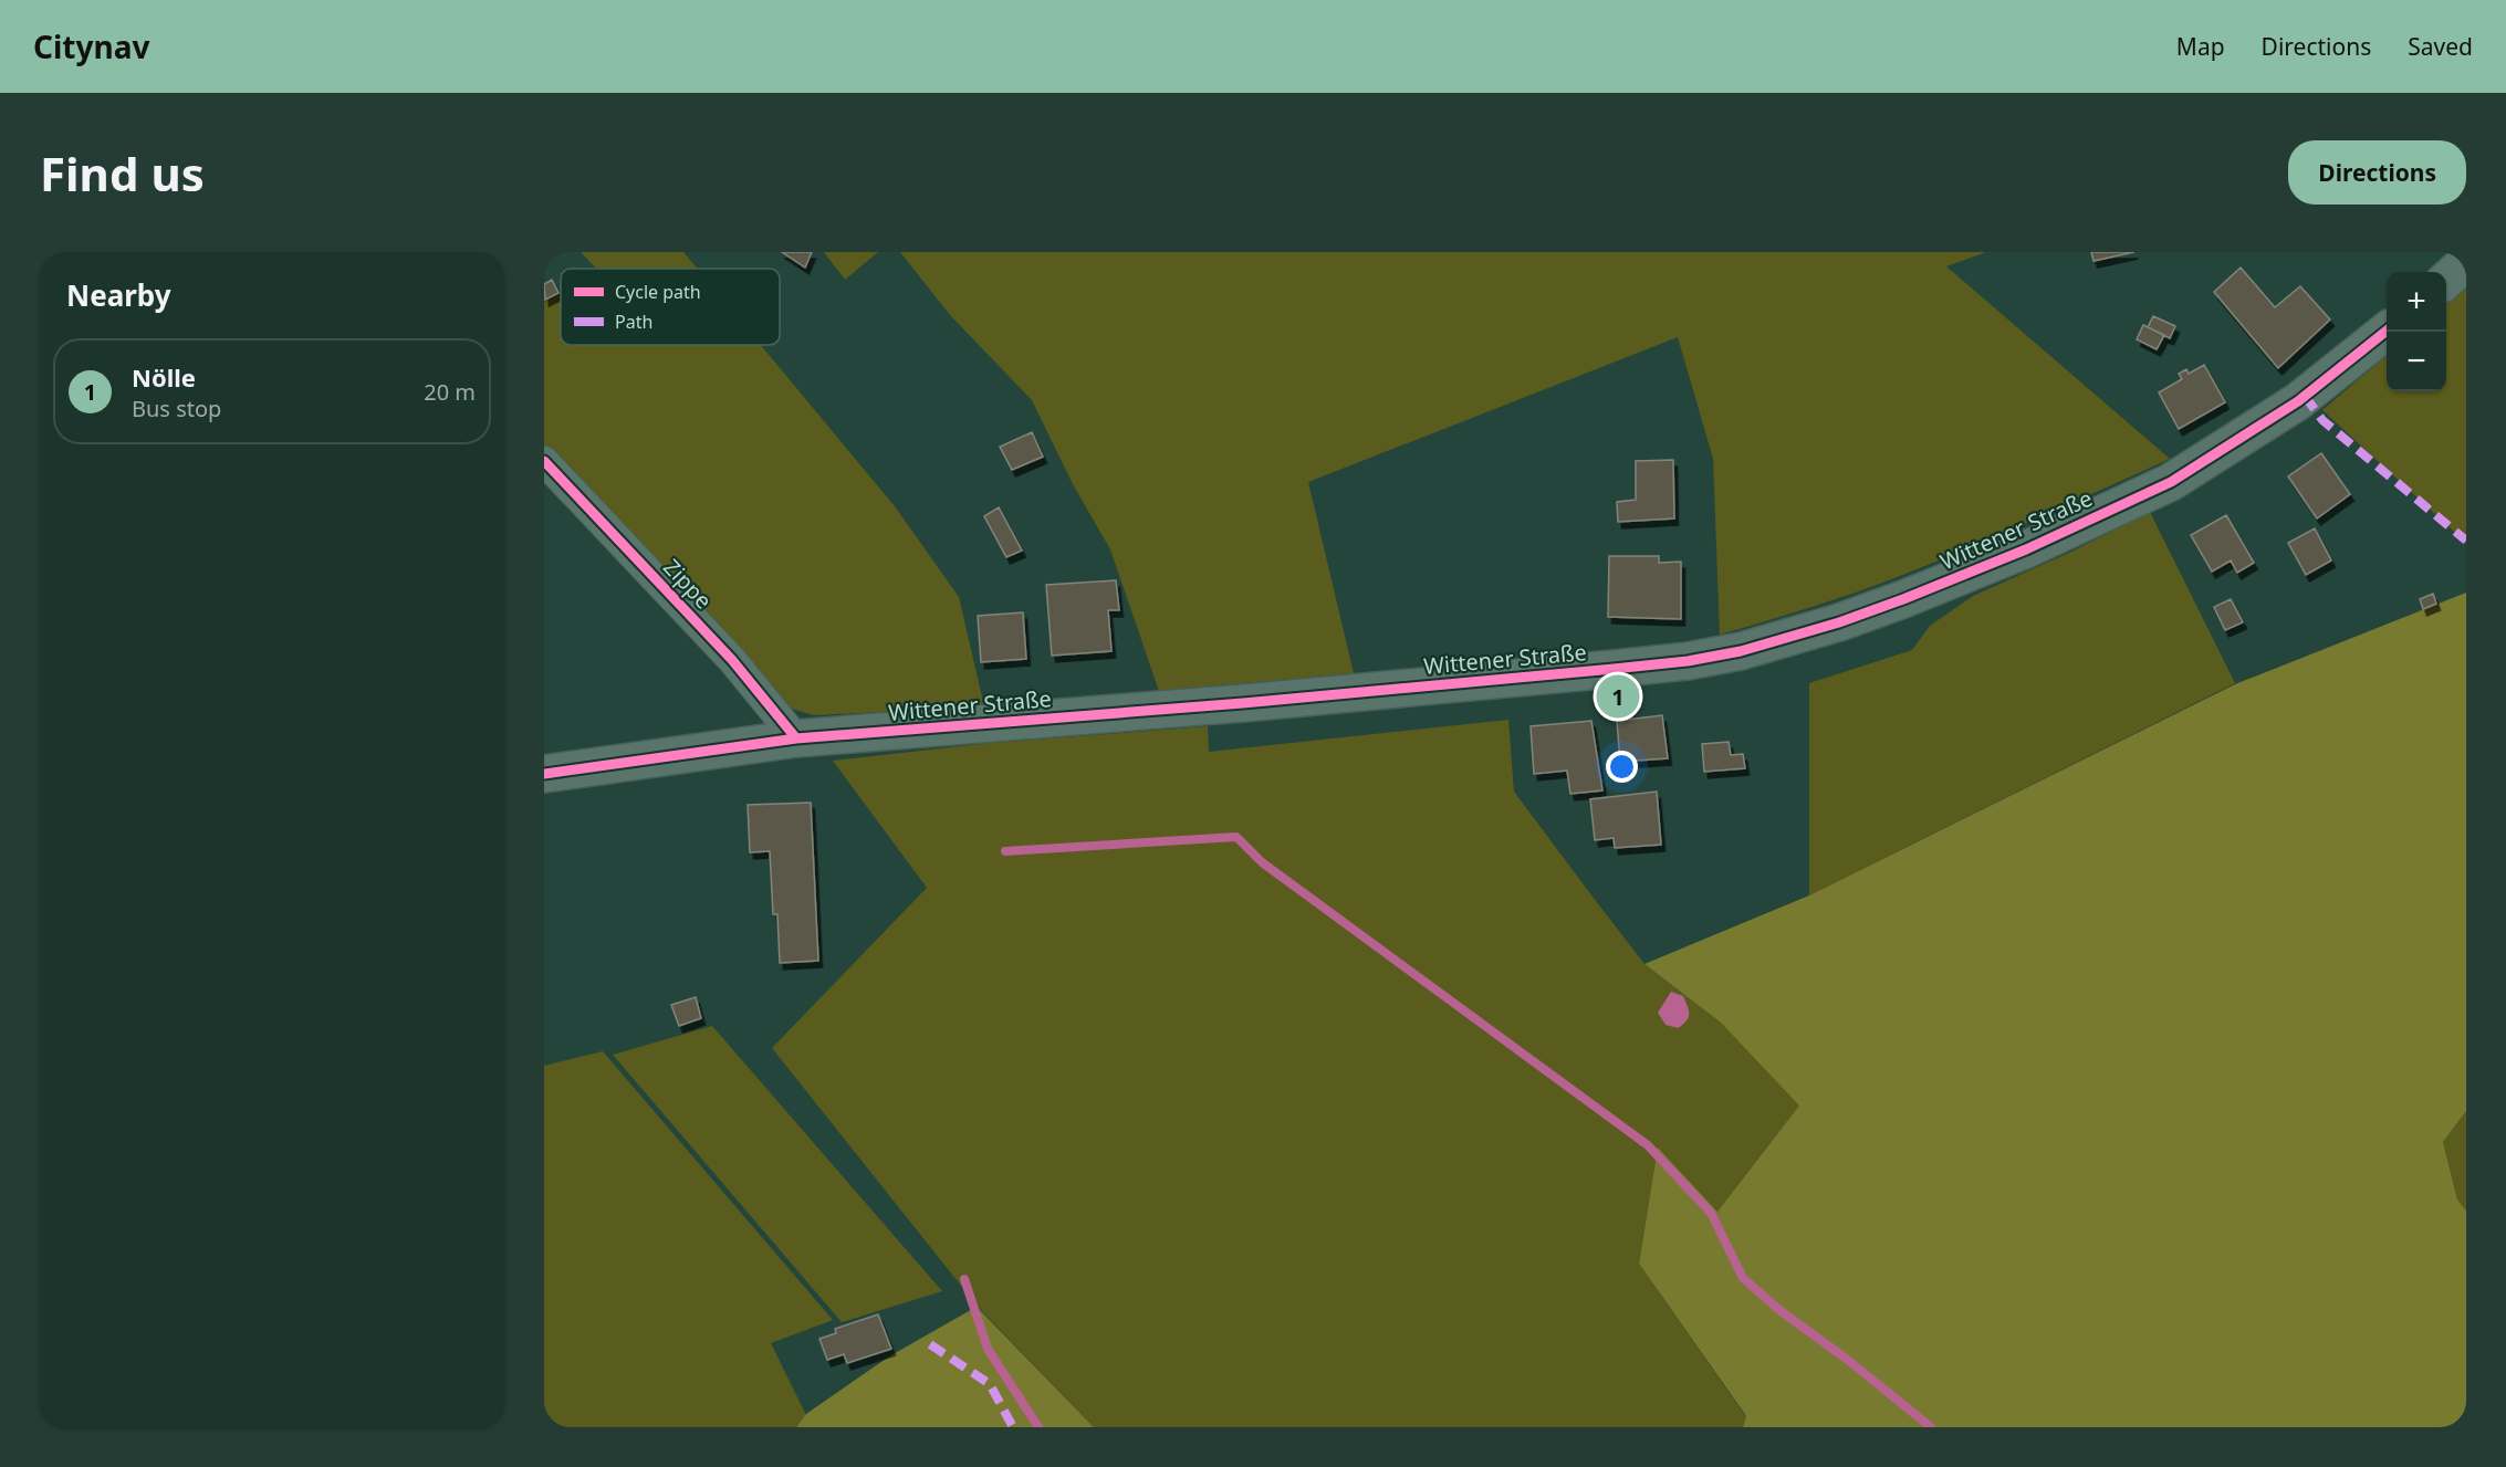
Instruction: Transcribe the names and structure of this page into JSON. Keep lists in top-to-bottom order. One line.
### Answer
{"streets":{"main road":["Wittener Straße"],"street":["Zippe"]},"crossings":[["Wittener Straße","Zippe"]],"legend":["Cycle path","Path"],"page":{"header":"Citynav","nav":["Map","Directions","Saved"],"buttons":"Directions","title":"Find us","heading":"Nearby","map_buttons":["+","−"],"list":[{"mark":"1","name":"Nölle","note":"Bus stop","value":"20 m"}],"pins":"1"}}
